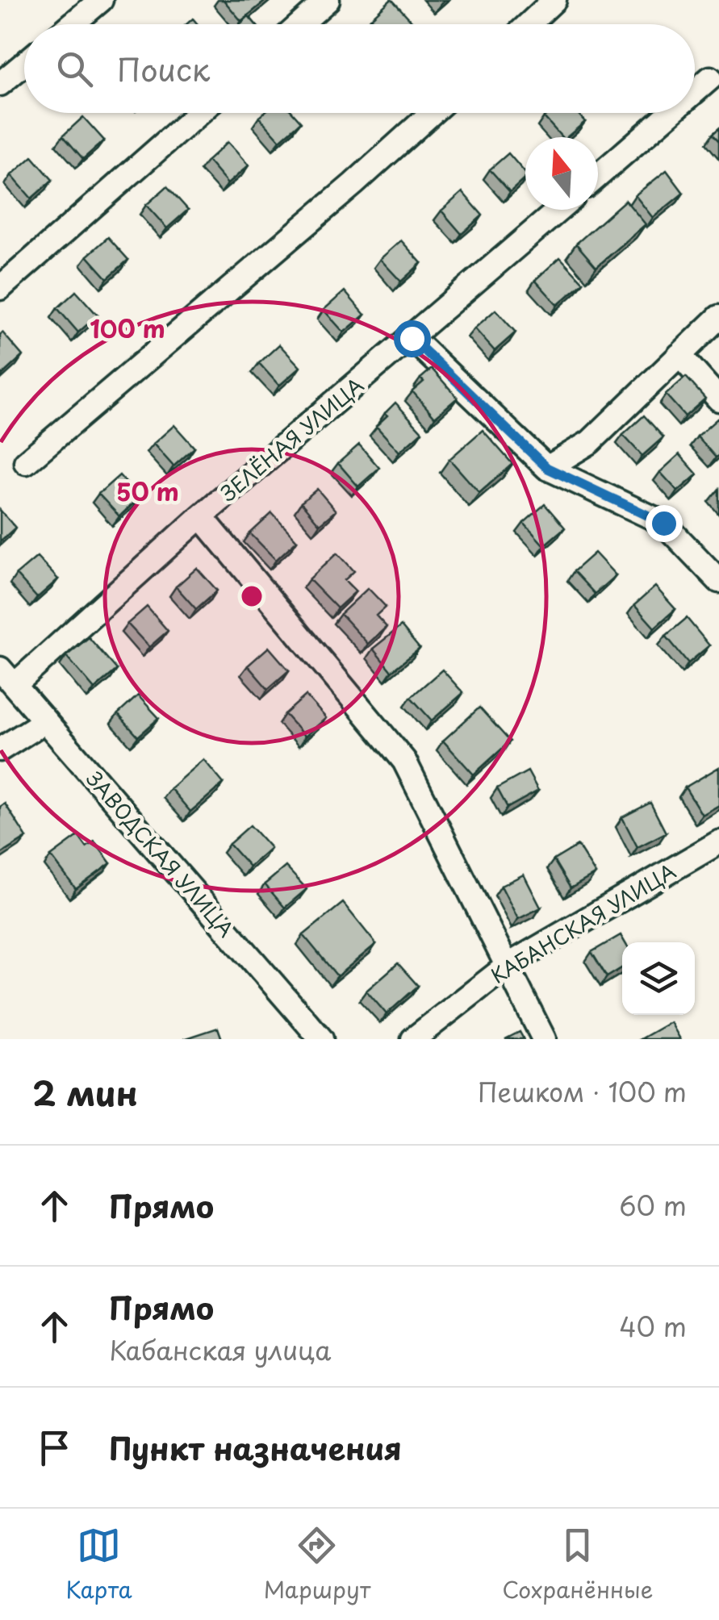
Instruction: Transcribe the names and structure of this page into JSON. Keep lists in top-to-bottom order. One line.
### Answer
{"streets":{"street":["ЗЕЛЁНАЯ УЛИЦА","ЗАВОДСКАЯ УЛИЦА","КАБАНСКАЯ УЛИЦА"]},"crossings":[["ЗЕЛЁНАЯ УЛИЦА","ЗАВОДСКАЯ УЛИЦА"]],"north":"top","page":{"search":"Поиск","heading":["2 мин","Пешком · 100 m"],"list":[["Прямо","60 m"],["Прямо","Кабанская улица","40 m"],"Пункт назначения"],"nav":["Карта","Маршрут","Сохранённые"]},"rings":["100 m","50 m"]}
